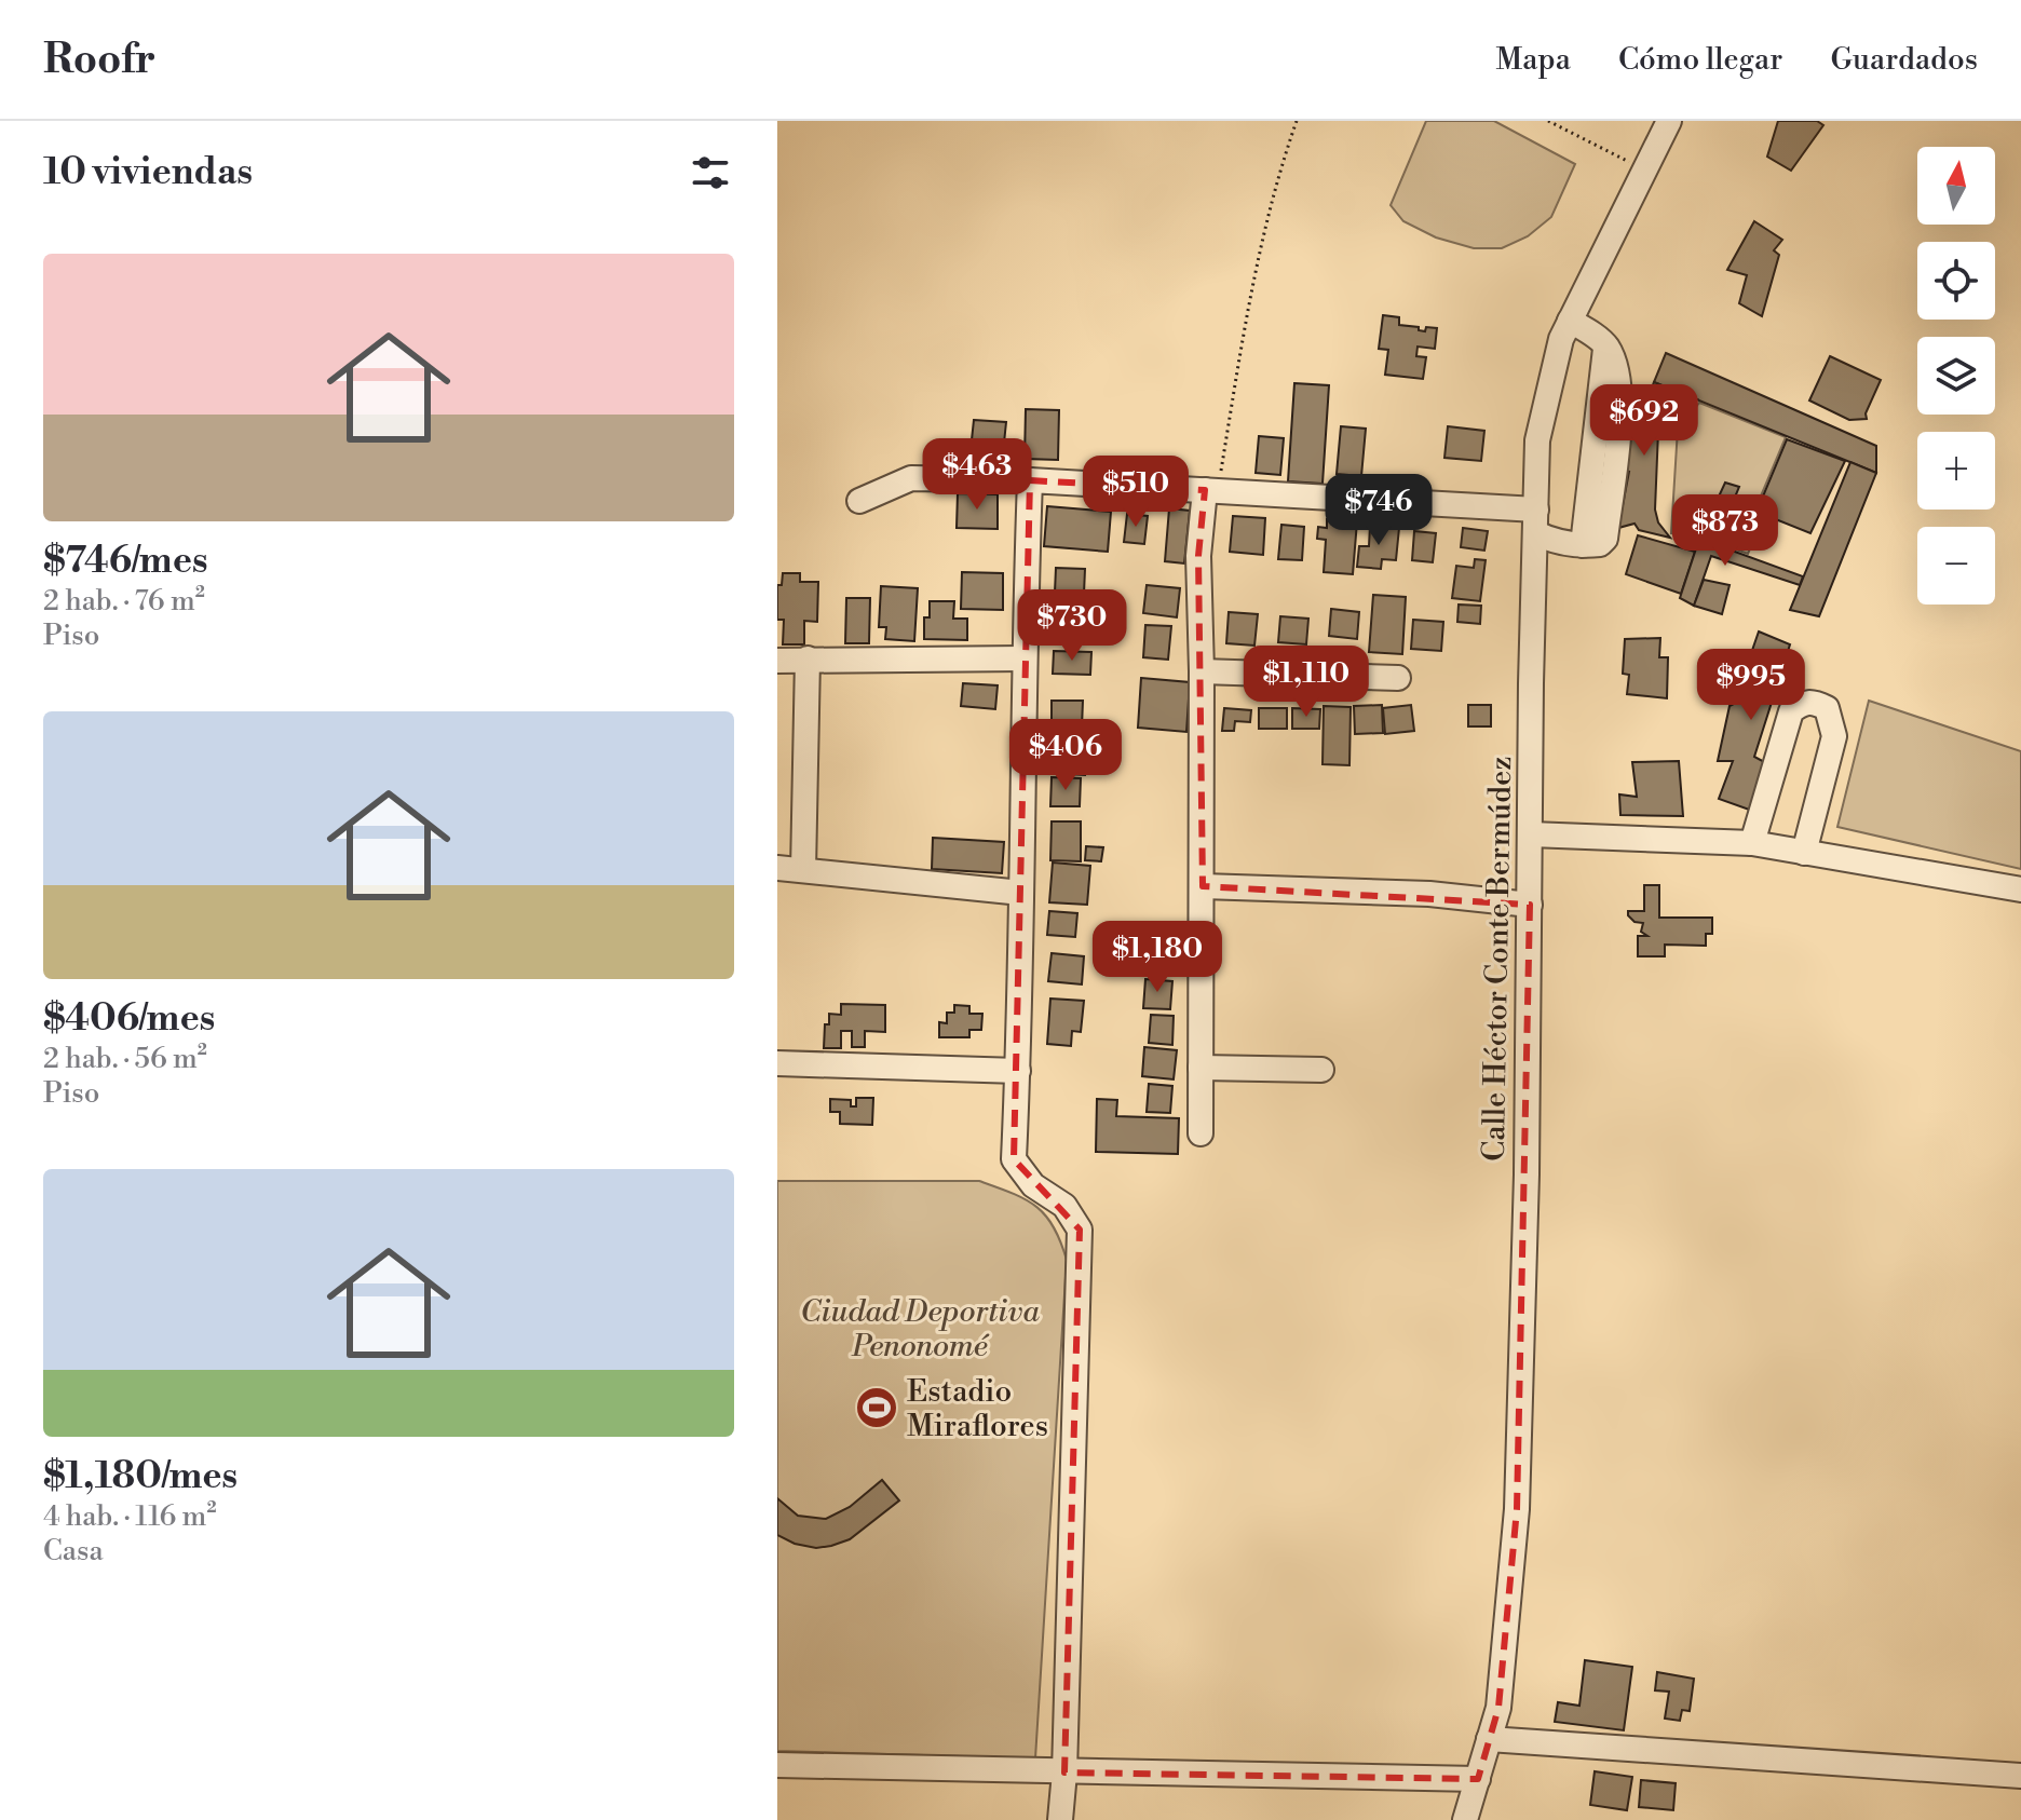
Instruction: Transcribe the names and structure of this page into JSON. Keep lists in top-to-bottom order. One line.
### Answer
{"streets":{"street":["Calle Héctor Conte Bermúdez"]},"parks":["Ciudad Deportiva Penonomé"],"places":{"sports":["Estadio Miraflores"]},"north":"top","page":{"header":"Roofr","nav":["Mapa","Cómo llegar","Guardados"],"heading":"10 viviendas","map_buttons":["+","−"],"list":[{"name":"$746/mes","note":"2 hab. · 76 m² · Piso"},{"name":"$406/mes","note":"2 hab. · 56 m² · Piso"},{"name":"$1,180/mes","note":"4 hab. · 116 m² · Casa"}],"price":["$692","$463","$510","$746","$873","$730","$1,110","$995","$406","$1,180"]}}
